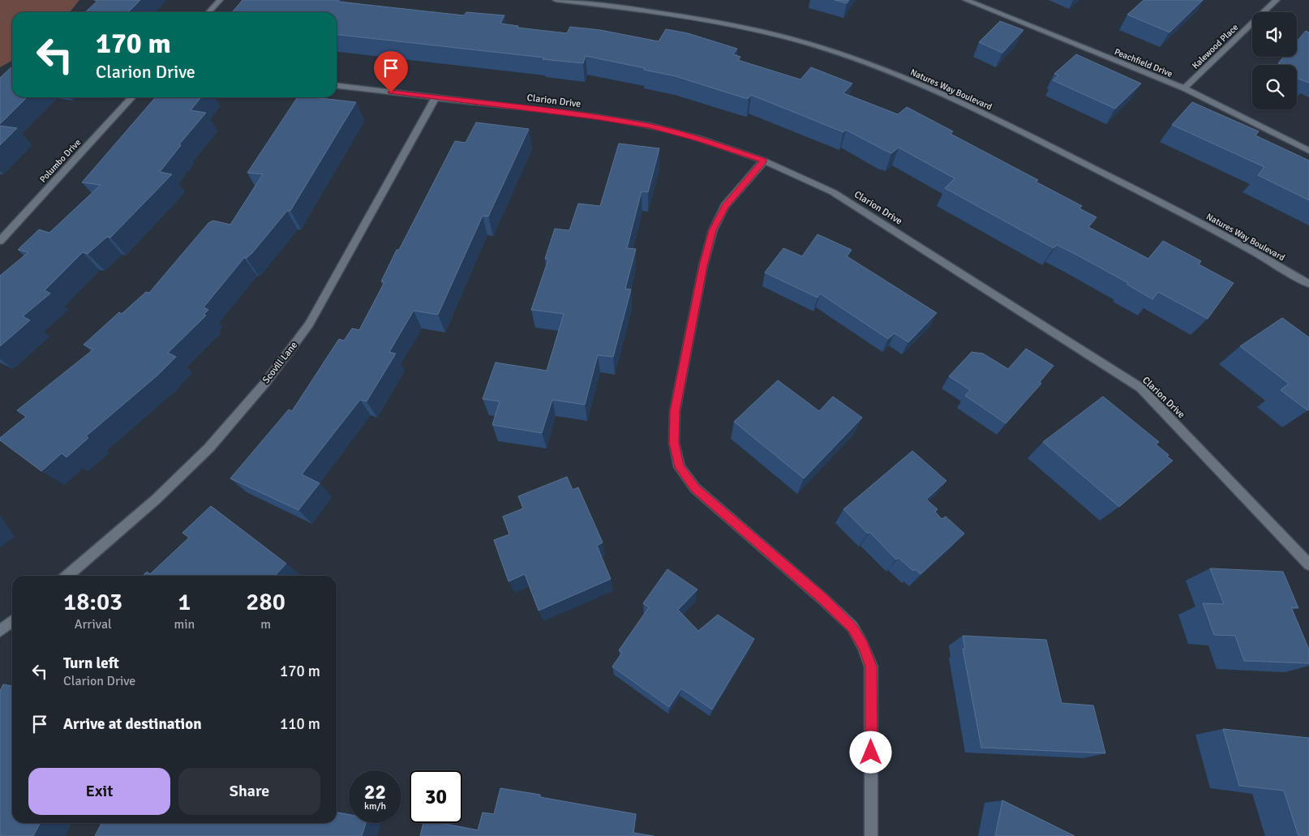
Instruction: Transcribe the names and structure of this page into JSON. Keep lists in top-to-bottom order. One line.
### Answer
{"streets":{"street":["Kalewood Place","Peachfield Drive","Natures Way Boulevard","Clarion Drive","Polumbo Drive","Scovill Lane"]},"crossings":[["Kalewood Place","Peachfield Drive"],["Clarion Drive","Scovill Lane"]],"page":{"turn":["170 m","Clarion Drive"],"eta":["18:03","Arrival","1","min","280","m"],"list":[{"name":"Turn left","note":"Clarion Drive","value":"170 m"},{"name":"Arrive at destination","value":"110 m"}],"buttons":["Exit","Share"],"speed":"22 km/h","limit":"30"}}
